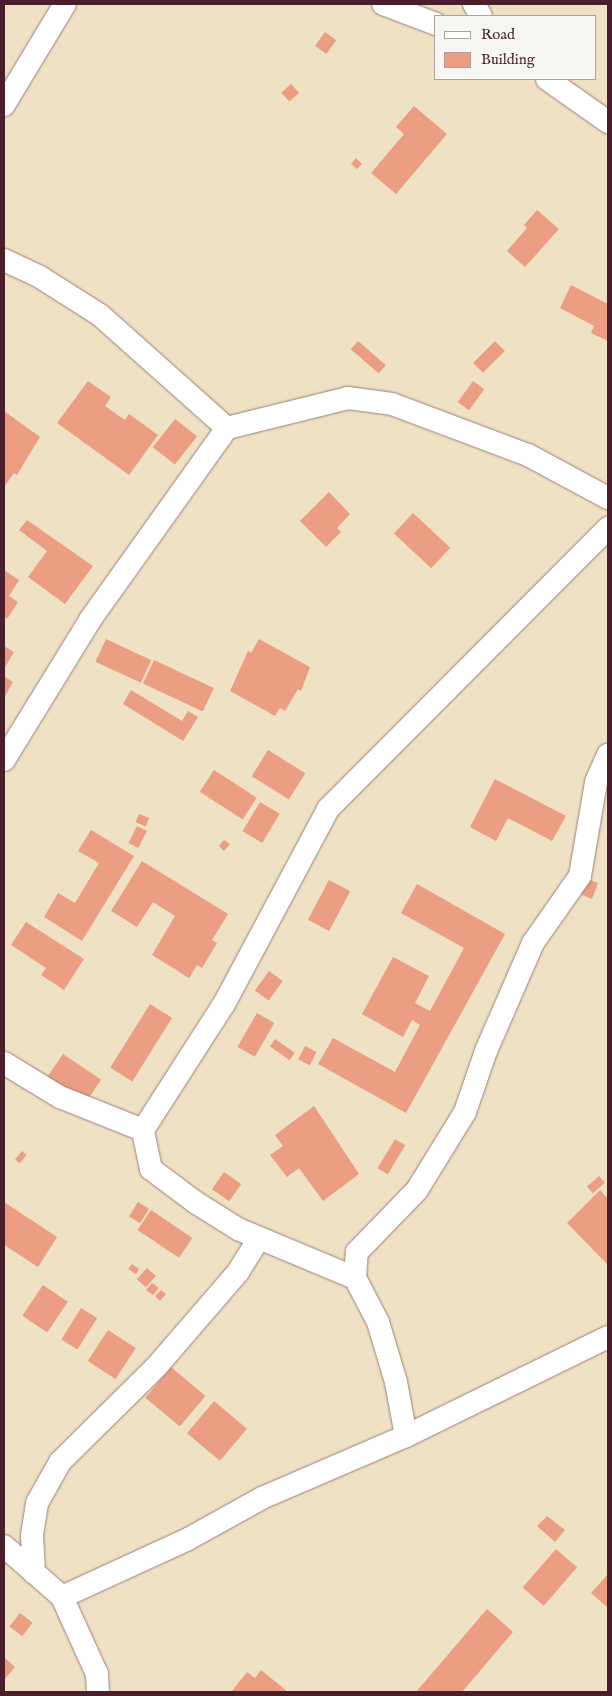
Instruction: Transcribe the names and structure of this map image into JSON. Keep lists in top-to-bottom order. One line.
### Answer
{"legend":["Road","Building"]}
